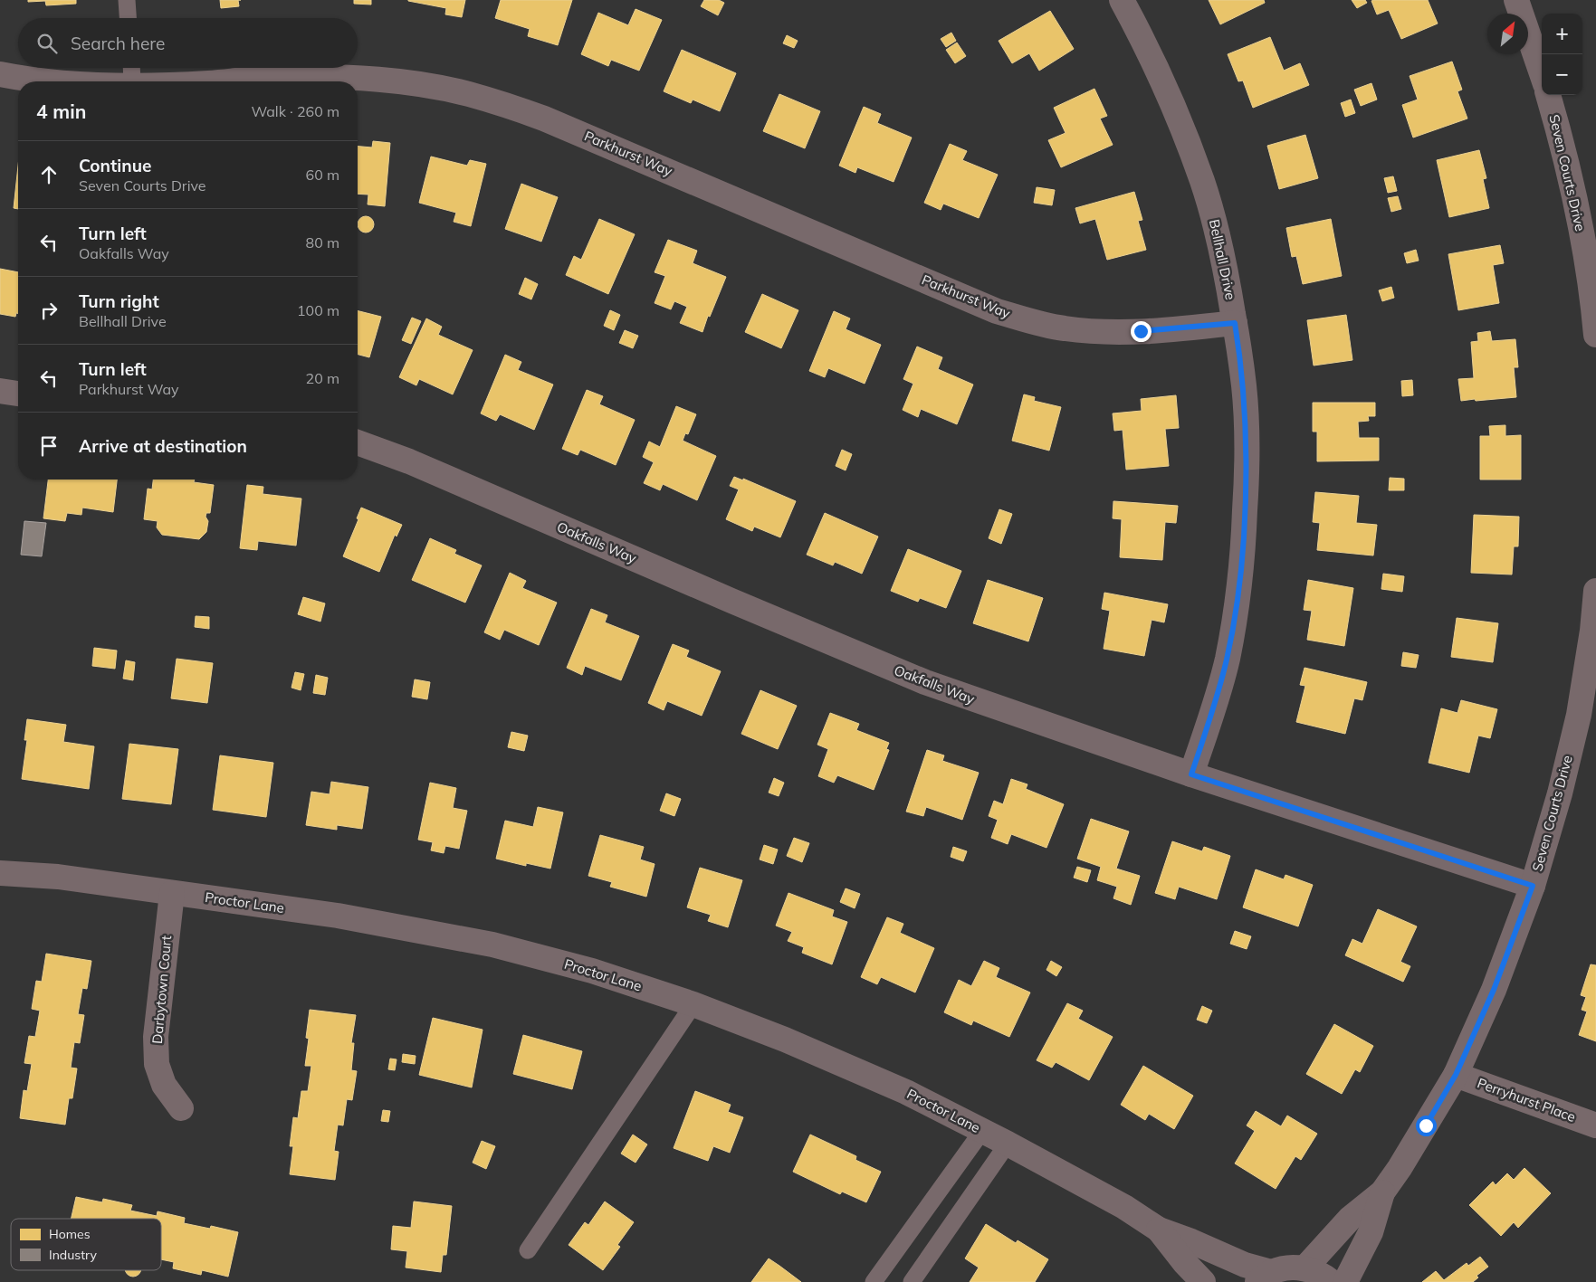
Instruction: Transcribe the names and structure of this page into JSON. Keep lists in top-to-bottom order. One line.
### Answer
{"streets":{"street":["Parkhurst Way","Seven Courts Drive","Bellhall Drive","Oakfalls Way","Proctor Lane","Darbytown Court","Perryhurst Place"]},"crossings":[["Parkhurst Way","Bellhall Drive"],["Seven Courts Drive","Oakfalls Way"],["Seven Courts Drive","Perryhurst Place"],["Bellhall Drive","Oakfalls Way"],["Proctor Lane","Darbytown Court"]],"legend":["Homes","Industry"],"north":"top right","page":{"map_buttons":["+","−"],"search":"Search here","heading":["4 min","Walk · 260 m"],"list":[["Continue","Seven Courts Drive","60 m"],["Turn left","Oakfalls Way","80 m"],["Turn right","Bellhall Drive","100 m"],["Turn left","Parkhurst Way","20 m"],"Arrive at destination"]}}
